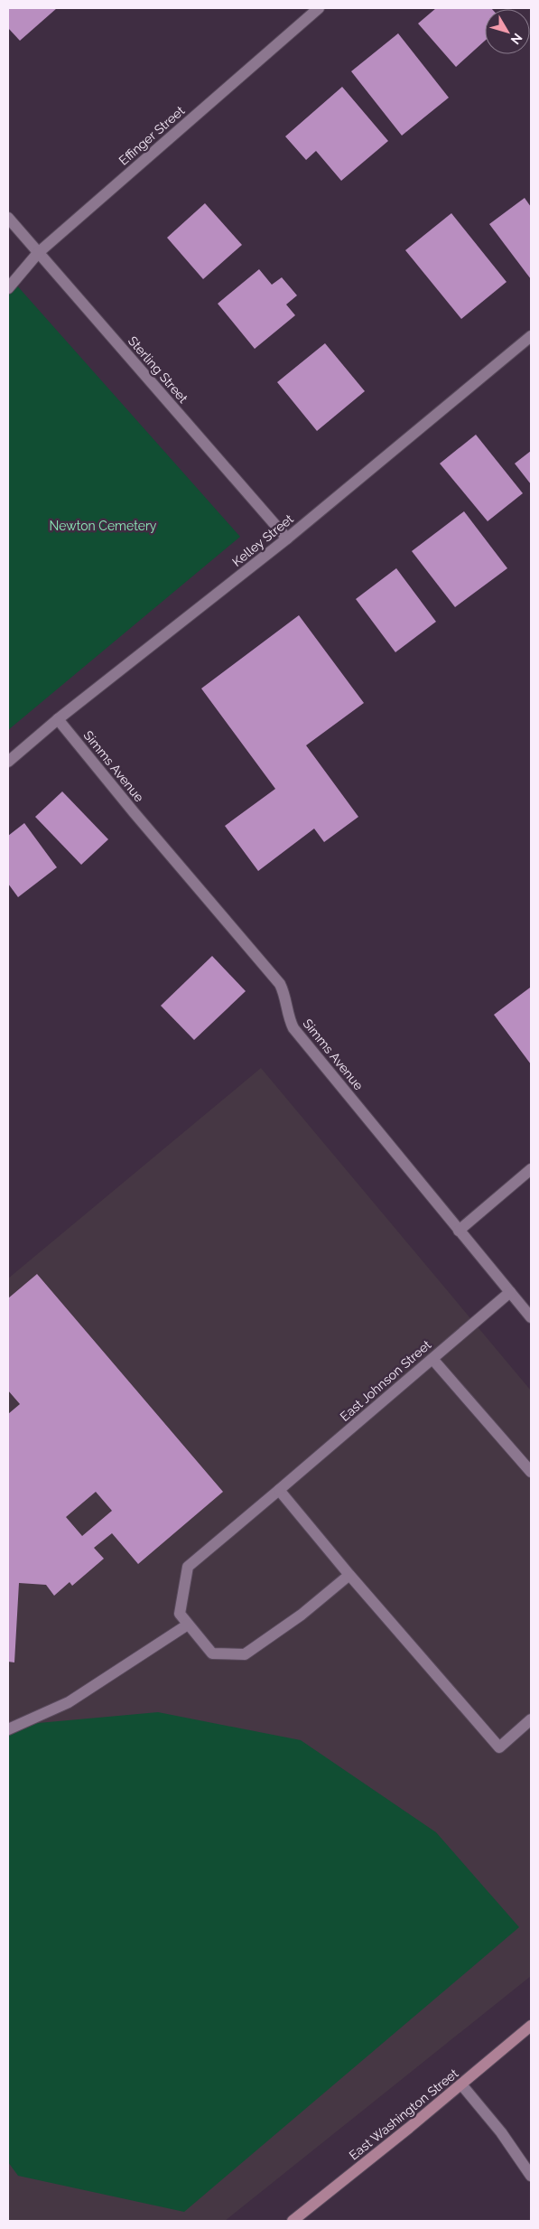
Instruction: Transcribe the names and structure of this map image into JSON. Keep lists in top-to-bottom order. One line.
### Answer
{"streets":{"street":["Effinger Street","Sterling Street","Kelley Street","Simms Avenue","East Johnson Street","East Washington Street"]},"crossings":[["Effinger Street","Sterling Street"],["Sterling Street","Kelley Street"],["Kelley Street","Simms Avenue"],["Simms Avenue","East Johnson Street"]],"parks":["Newton Cemetery"],"north":"bottom right"}
